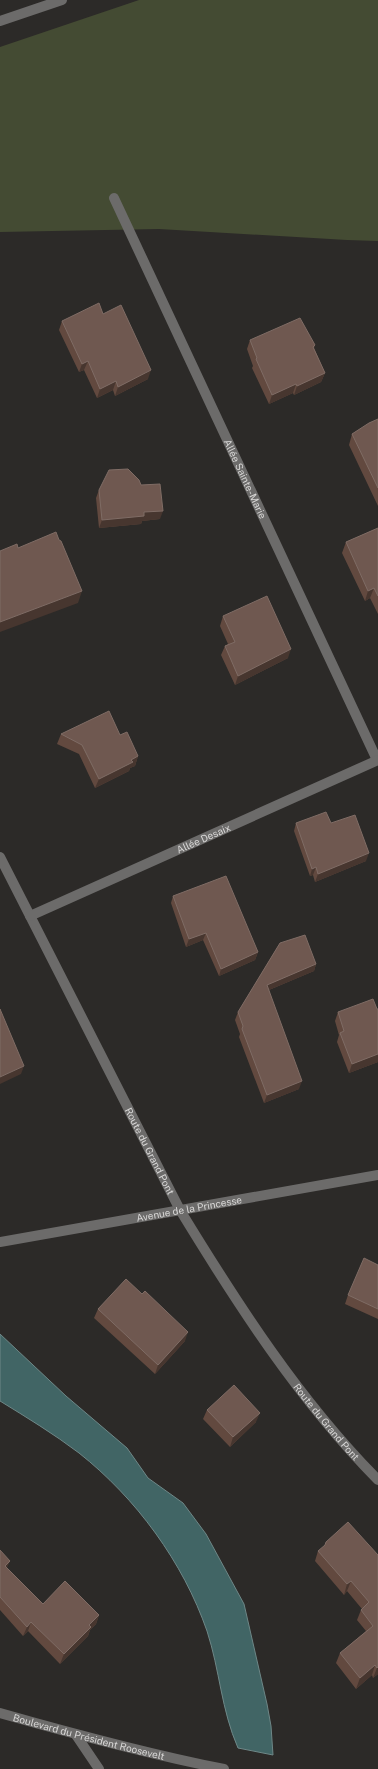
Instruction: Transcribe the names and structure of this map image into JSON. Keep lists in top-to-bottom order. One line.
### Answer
{"streets":{"street":["Allée Sainte-Marie","Allée Desaix","Route du Grand Pont","Avenue de la Princesse","Boulevard du Président Roosevelt"]},"crossings":[["Allée Sainte-Marie","Allée Desaix"],["Allée Desaix","Route du Grand Pont"],["Route du Grand Pont","Avenue de la Princesse"]]}
